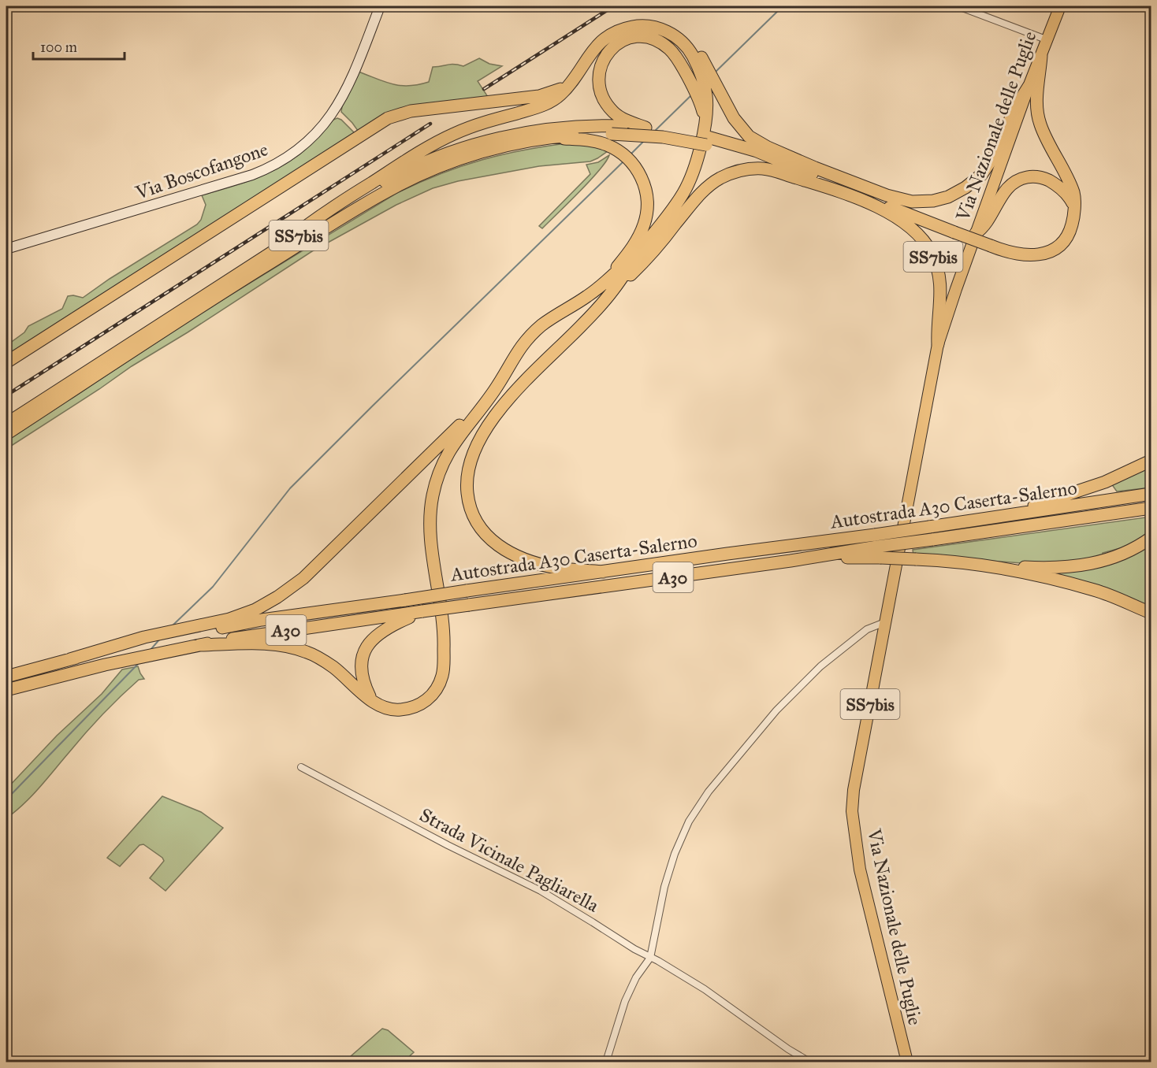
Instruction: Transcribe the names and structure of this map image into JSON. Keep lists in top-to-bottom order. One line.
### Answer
{"streets":{"highway":["SS7bis","Autostrada A30 Caserta-Salerno","A30"],"main road":["Via Nazionale delle Puglie"],"street":["Via Boscofangone","Strada Vicinale Pagliarella"]},"crossings":[["Via Nazionale delle Puglie","SS7bis"]],"scale_bar":"100 m"}
